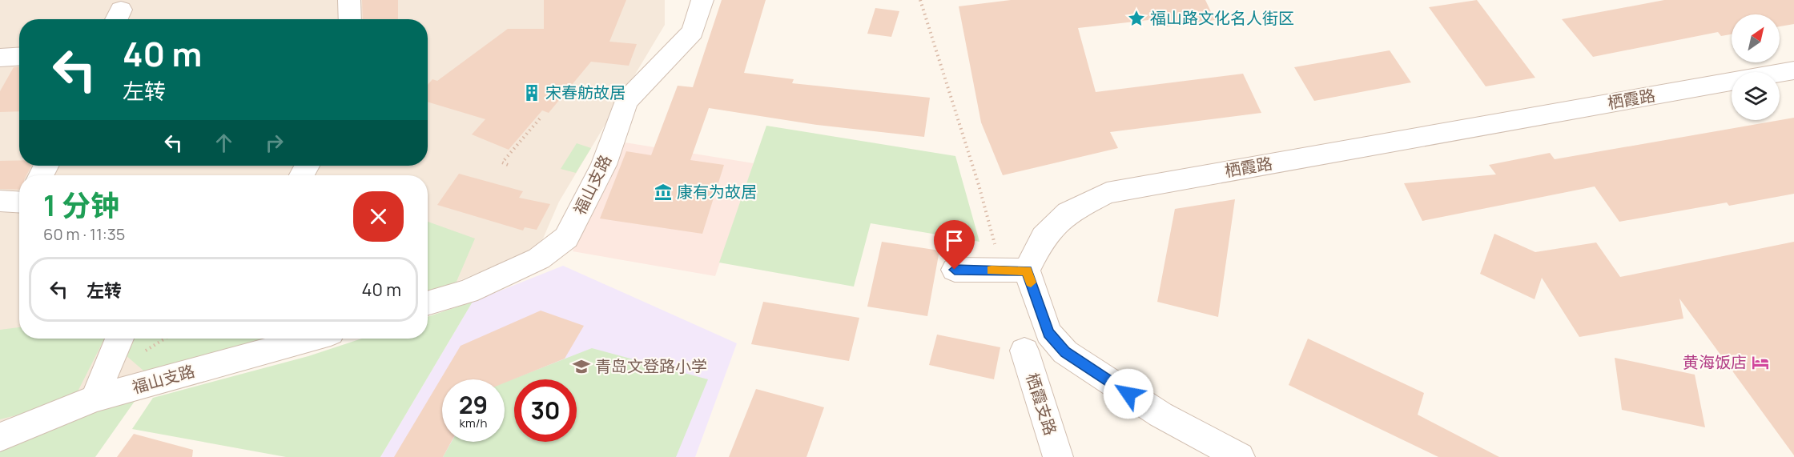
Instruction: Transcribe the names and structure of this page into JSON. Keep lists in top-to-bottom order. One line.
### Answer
{"streets":{"street":["栖霞路","福山支路","栖霞支路"]},"places":{"place":["福山路文化名人街区"],"building":["宋春舫故居"],"museum":["康有为故居"],"hotel":["黄海饭店"],"school or university":["青岛文登路小学"]},"north":"top right","page":{"turn":["40 m","左转"],"heading":["1 分钟","60 m · 11:35"],"list":[{"name":"左转","value":"40 m"}],"speed":"29 km/h","limit":"30"}}
